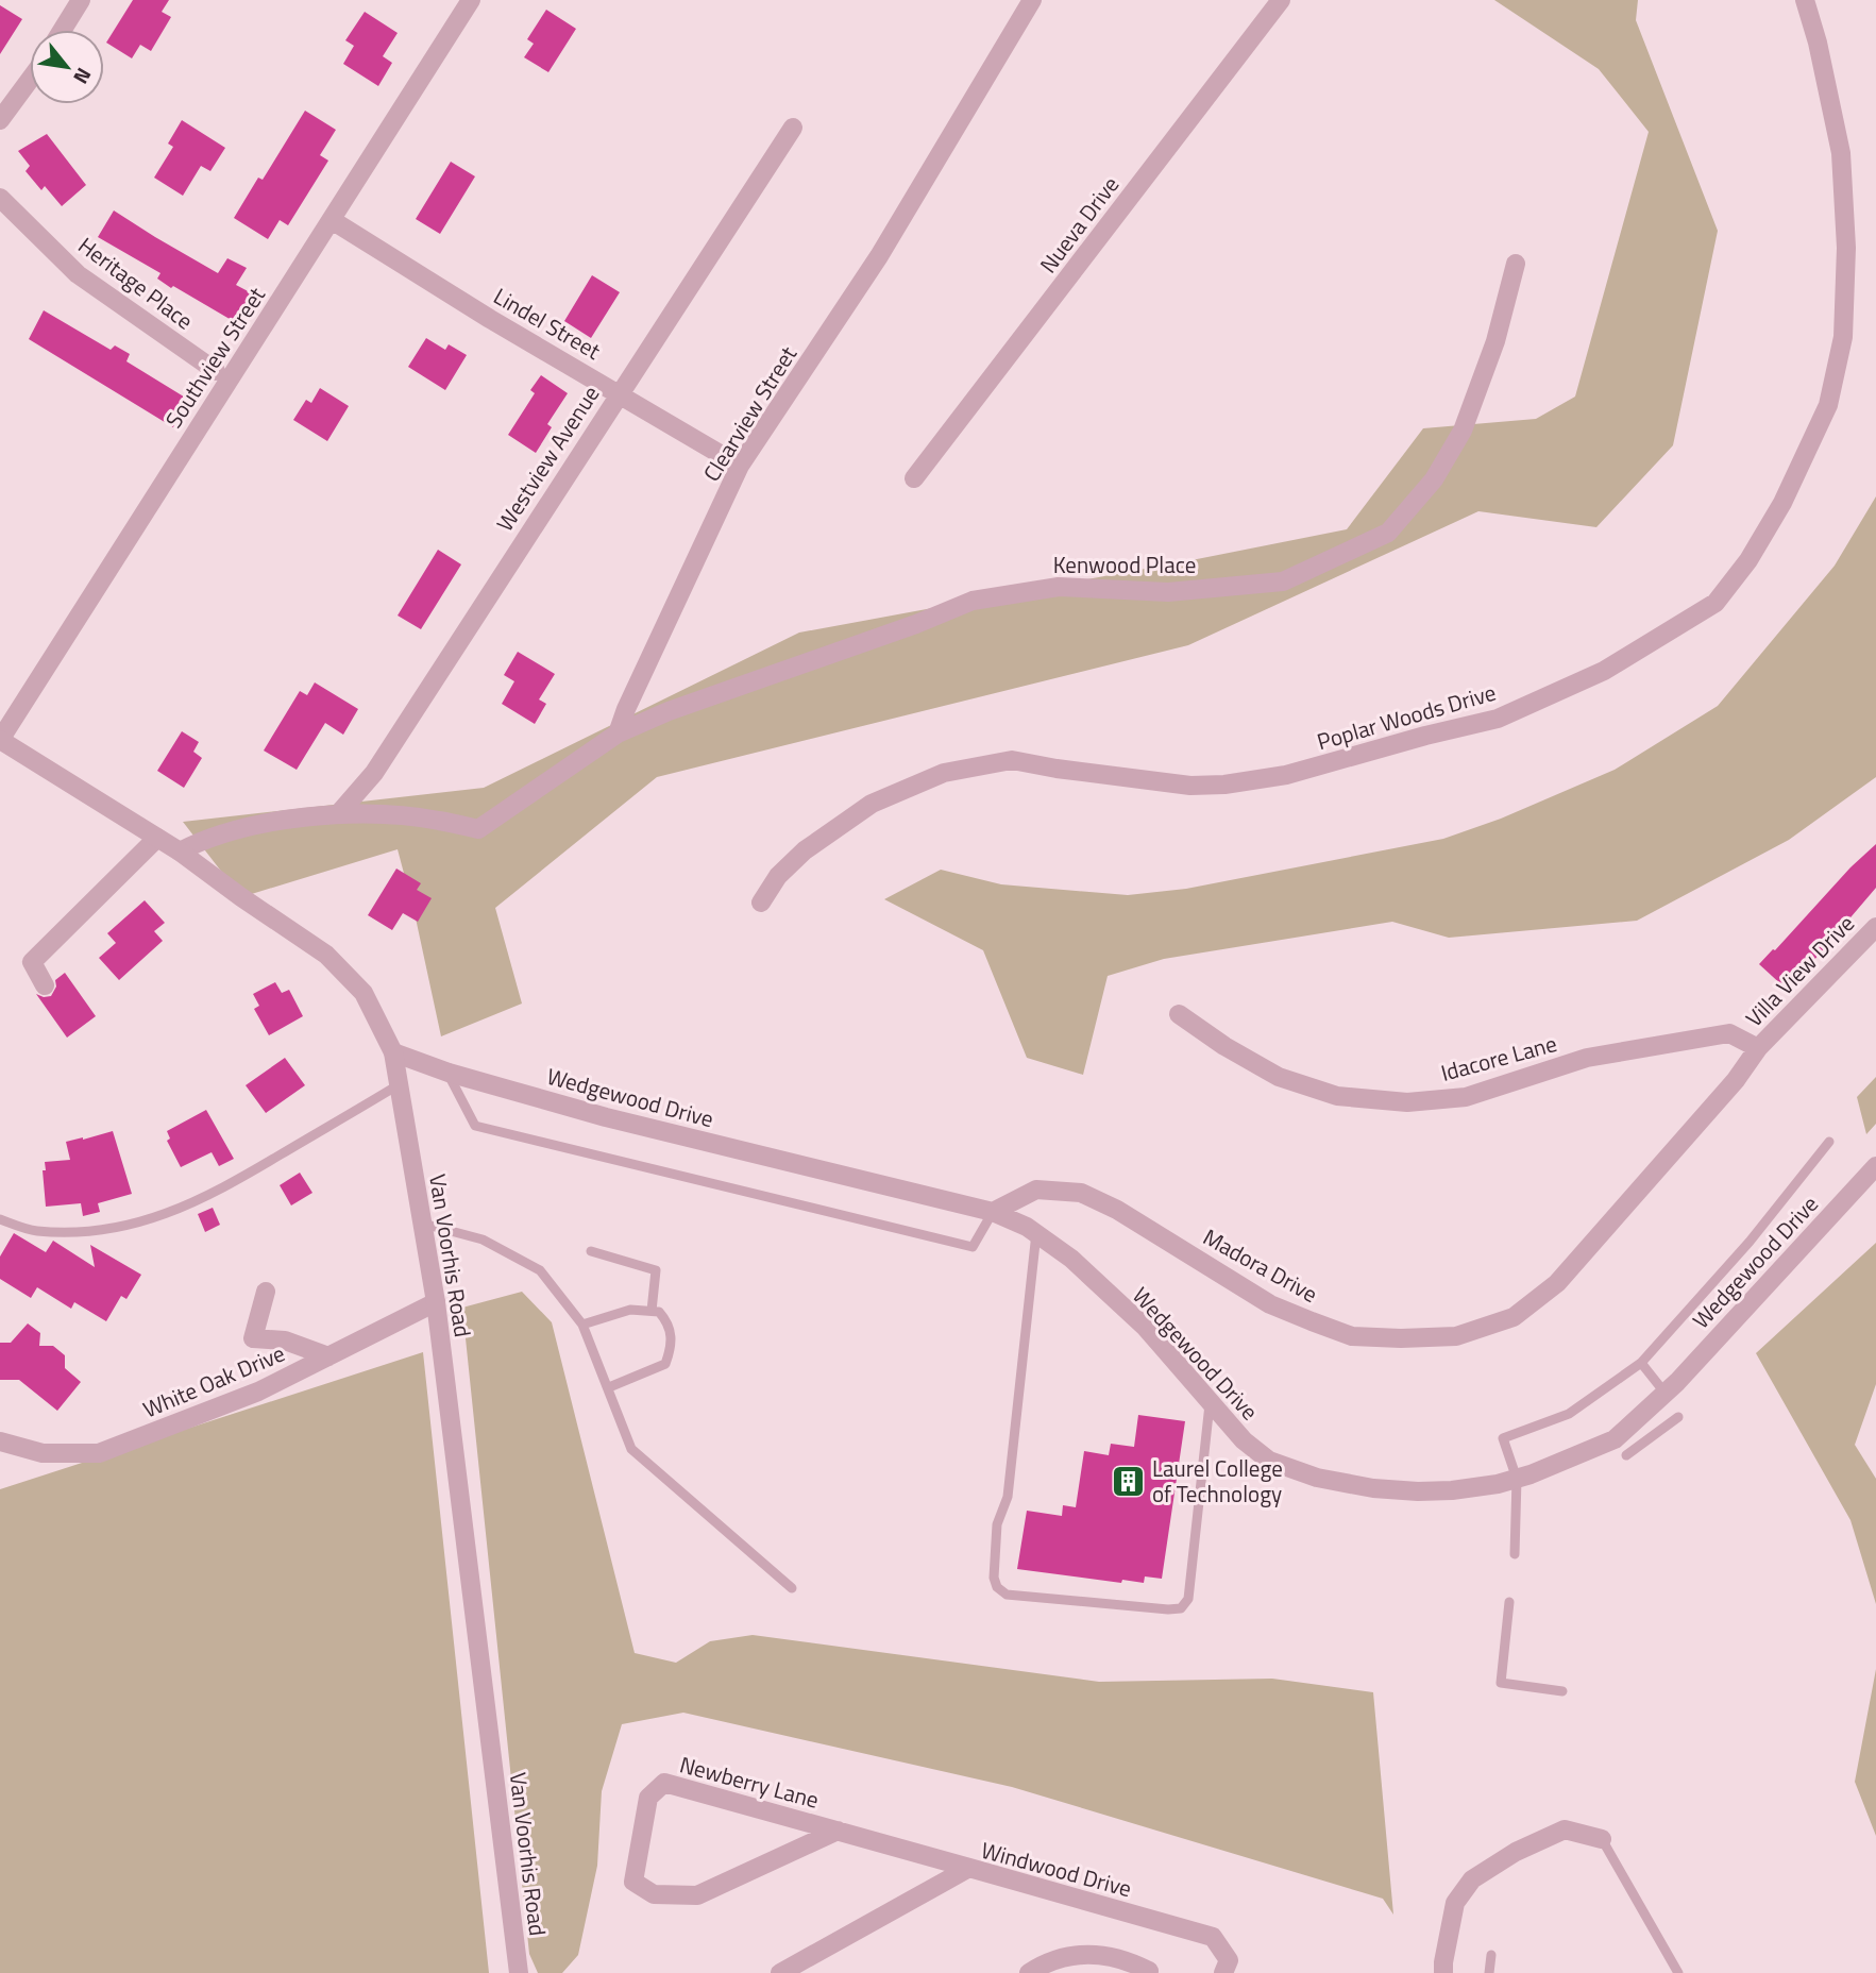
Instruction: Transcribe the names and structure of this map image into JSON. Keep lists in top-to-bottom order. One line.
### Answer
{"streets":{"street":["Nueva Drive","Heritage Place","Lindel Street","Southview Street","Clearview Street","Westview Avenue","Kenwood Place","Poplar Woods Drive","Villa View Drive","Idacore Lane","Wedgewood Drive","Van Voorhis Road","Madora Drive","White Oak Drive","Newberry Lane","Windwood Drive"]},"crossings":[["Lindel Street","Southview Street"],["Lindel Street","Clearview Street"],["Lindel Street","Westview Avenue"],["Southview Street","Van Voorhis Road"],["Clearview Street","Kenwood Place"],["Westview Avenue","Kenwood Place"],["Kenwood Place","Van Voorhis Road"],["Villa View Drive","Idacore Lane"],["Villa View Drive","Madora Drive"],["Idacore Lane","Madora Drive"],["Wedgewood Drive","Van Voorhis Road"],["Wedgewood Drive","Madora Drive"],["Van Voorhis Road","White Oak Drive"],["Newberry Lane","Windwood Drive"]],"places":{"building":["Laurel College of Technology"]},"north":"bottom right"}
